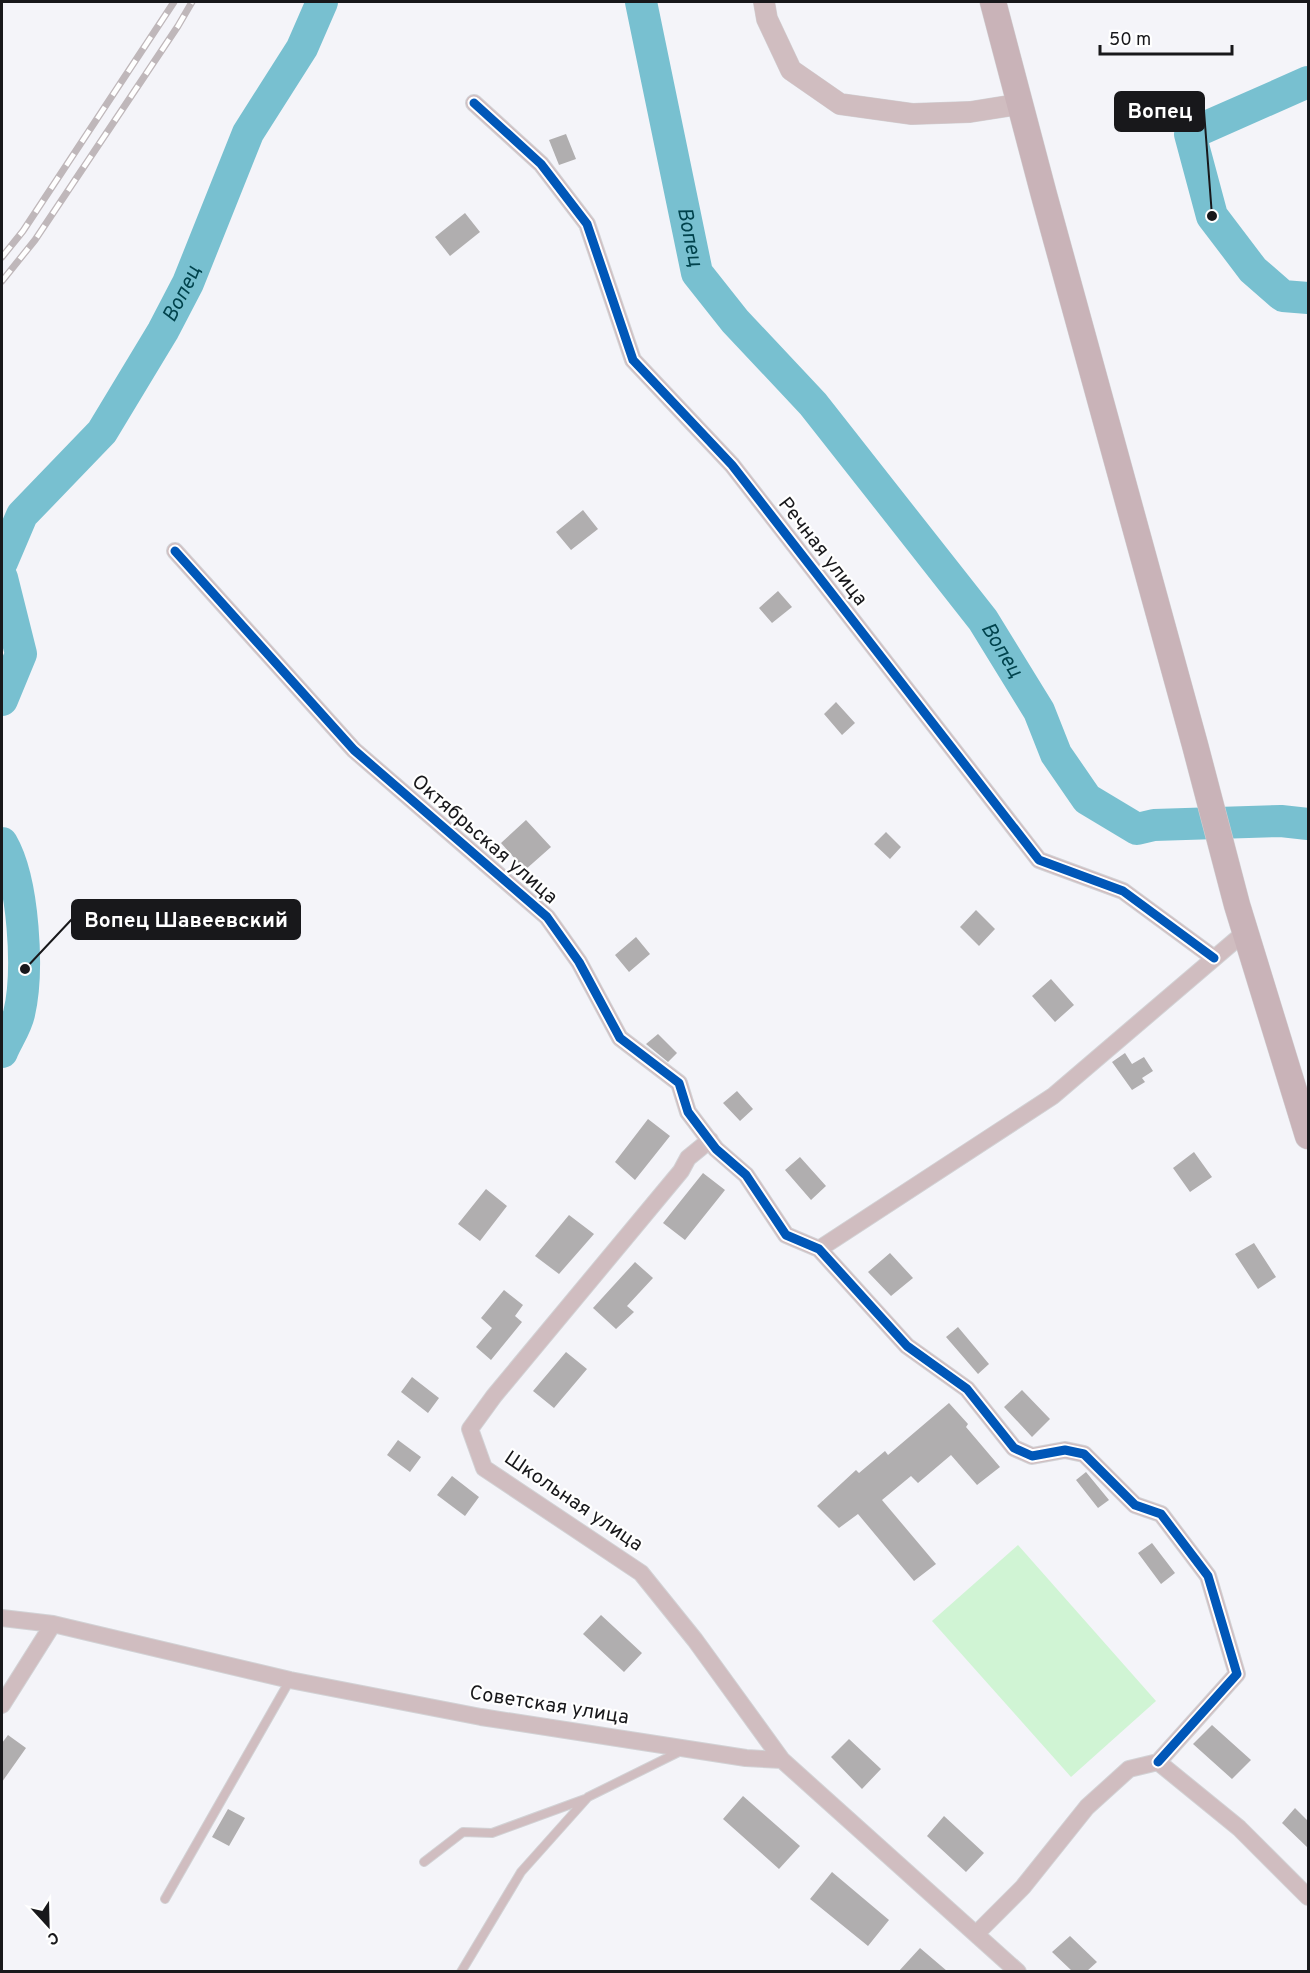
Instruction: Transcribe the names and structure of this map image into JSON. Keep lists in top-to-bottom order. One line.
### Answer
{"streets":{"street":["Речная улица","Октябрьская улица","Школьная улица","Советская улица"]},"crossings":[["Октябрьская улица","Школьная улица"],["Школьная улица","Советская улица"]],"water":["Вопец"],"places":["Вопец","Вопец Шавеевский"],"scale_bar":"50 m","north":"bottom"}
